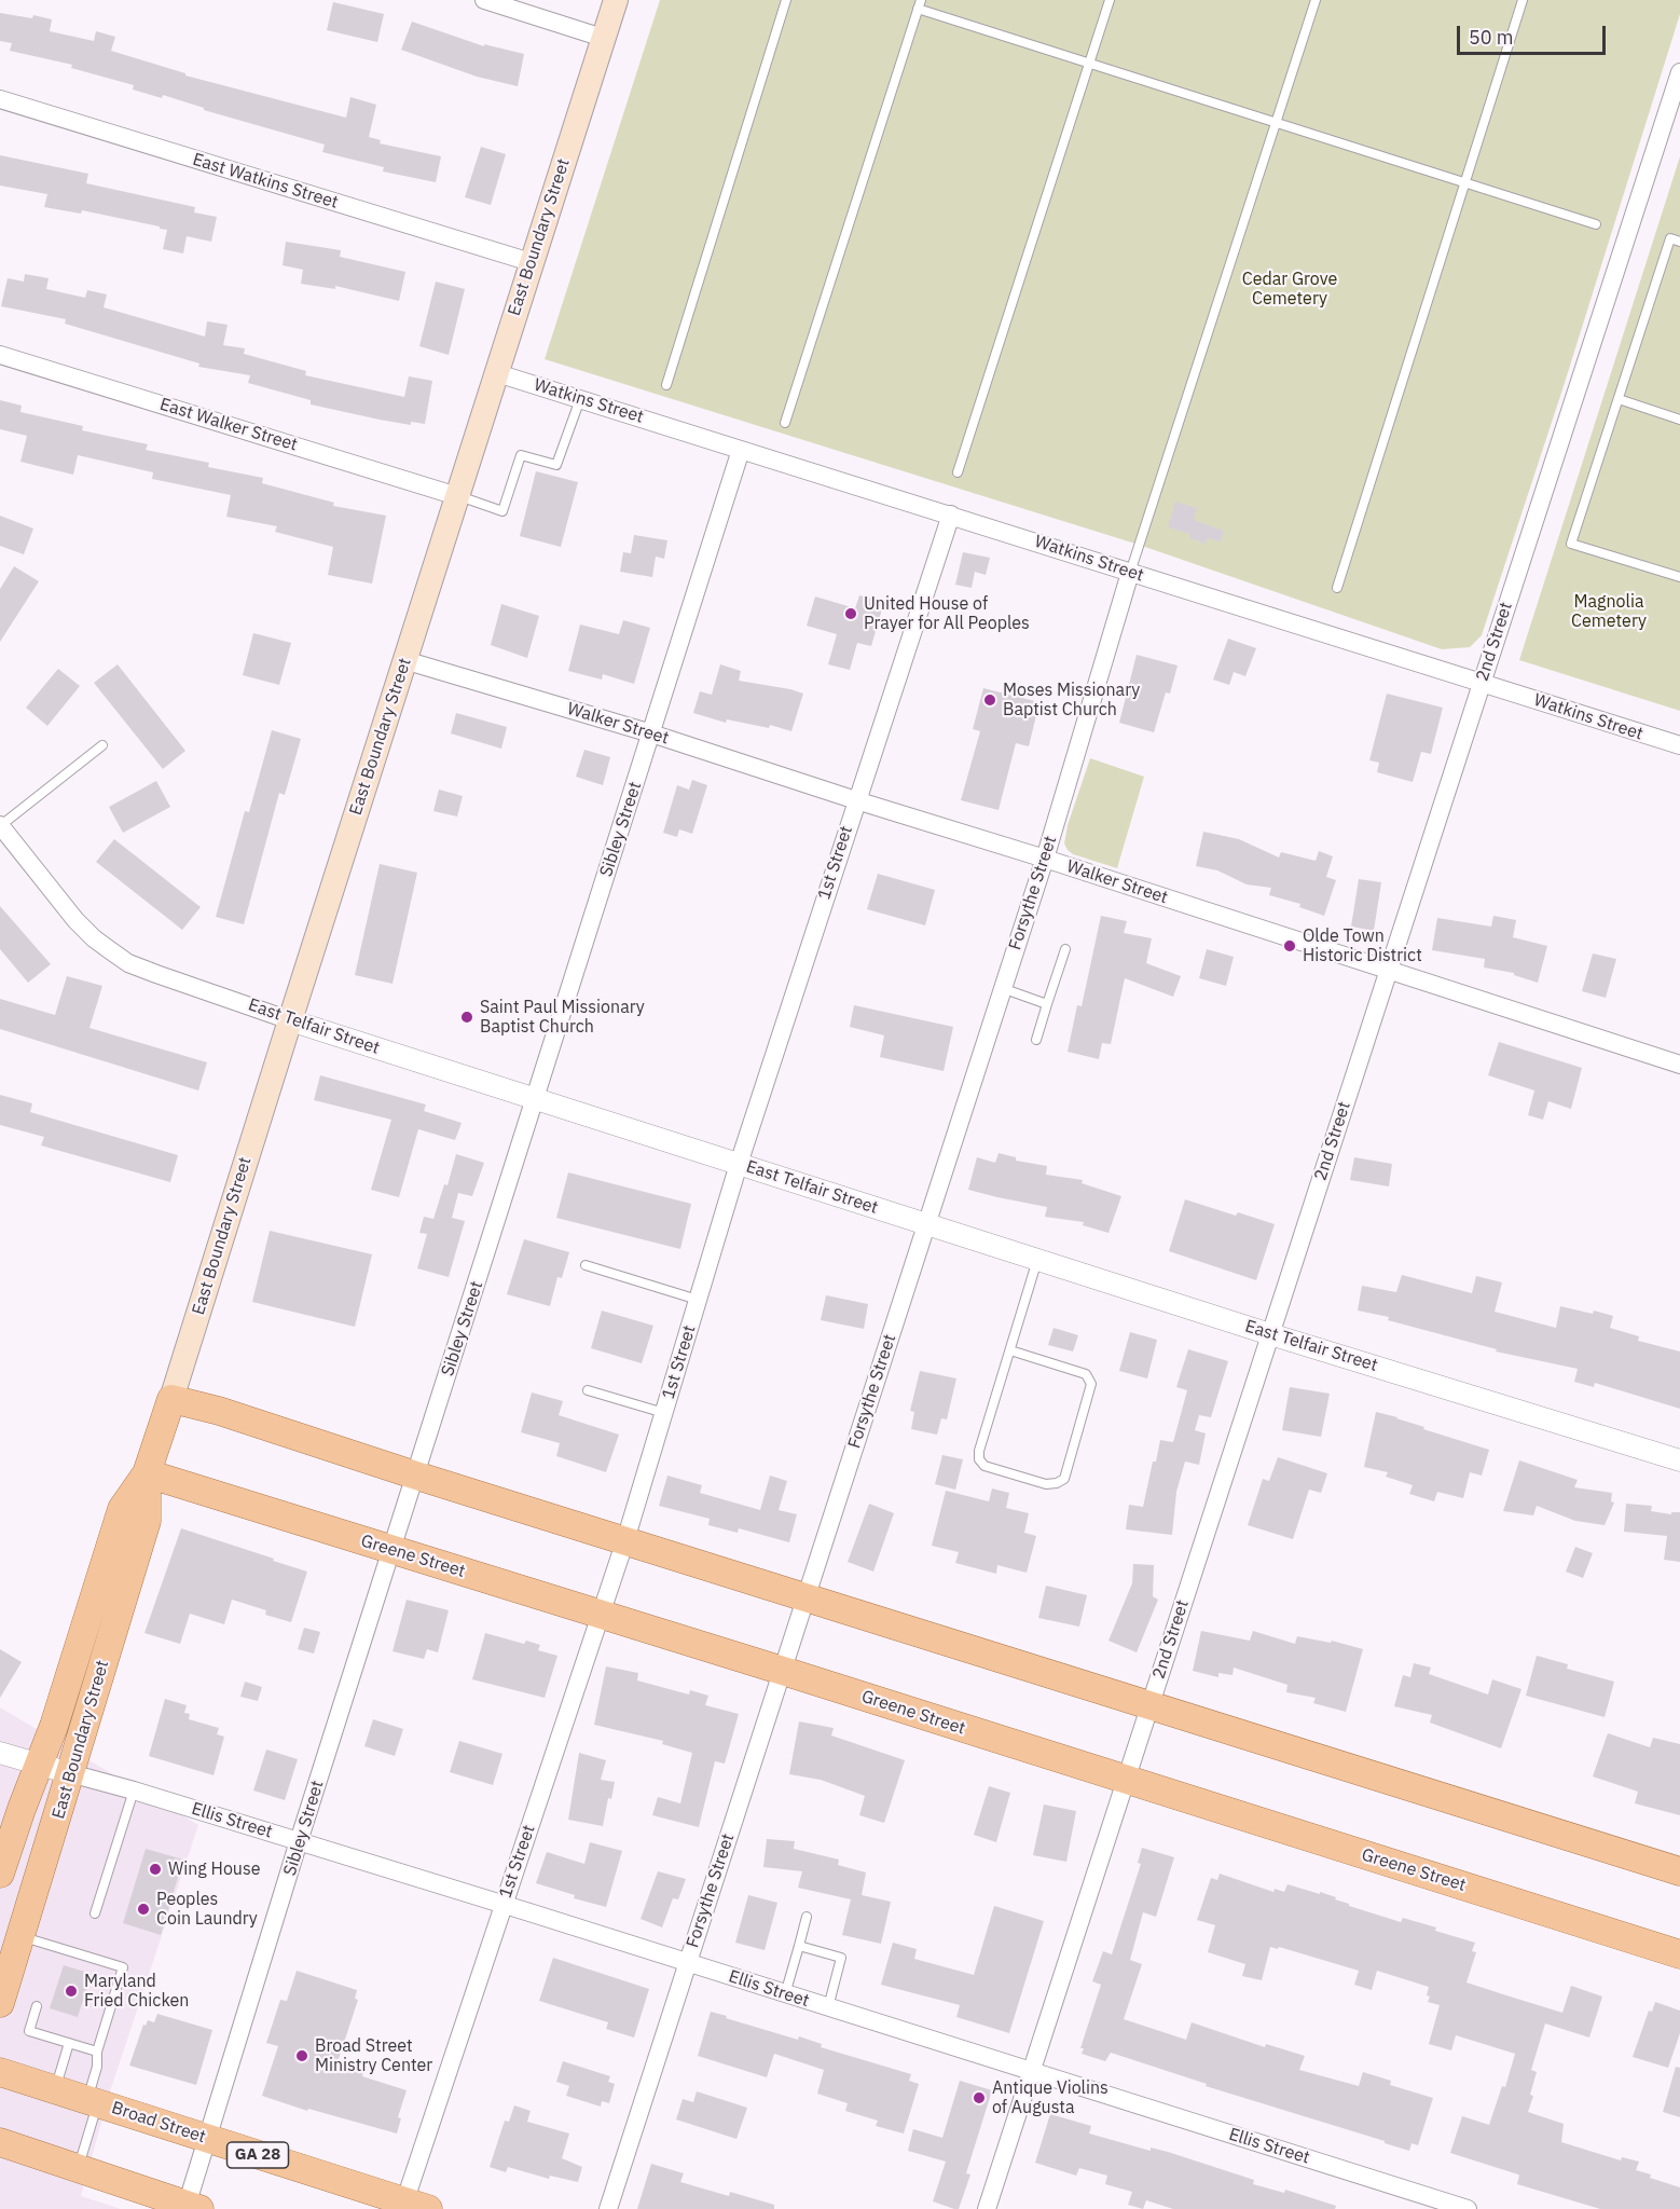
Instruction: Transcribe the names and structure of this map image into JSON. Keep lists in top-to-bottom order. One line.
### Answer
{"streets":{"main road":["East Boundary Street","Greene Street","Broad Street","GA 28"],"street":["East Watkins Street","Watkins Street","East Walker Street","2nd Street","Walker Street","Sibley Street","1st Street","Forsythe Street","East Telfair Street","Ellis Street"]},"crossings":[["East Watkins Street","East Boundary Street"],["East Boundary Street","Watkins Street"],["East Boundary Street","East Walker Street"],["East Boundary Street","Walker Street"],["East Boundary Street","East Telfair Street"],["East Boundary Street","Greene Street"],["East Boundary Street","Ellis Street"],["Watkins Street","2nd Street"],["Watkins Street","Sibley Street"],["Watkins Street","1st Street"],["Watkins Street","Forsythe Street"],["2nd Street","Walker Street"],["2nd Street","East Telfair Street"],["2nd Street","Greene Street"],["2nd Street","Ellis Street"],["Walker Street","Sibley Street"],["Walker Street","1st Street"],["Walker Street","Forsythe Street"],["Sibley Street","East Telfair Street"],["Sibley Street","Greene Street"],["Sibley Street","Ellis Street"],["Sibley Street","Broad Street"],["1st Street","East Telfair Street"],["1st Street","Greene Street"],["1st Street","Ellis Street"],["1st Street","Broad Street"],["Forsythe Street","East Telfair Street"],["Forsythe Street","Greene Street"],["Forsythe Street","Ellis Street"]],"parks":["Cedar Grove Cemetery","Magnolia Cemetery"],"places":["United House of Prayer for All Peoples","Moses Missionary Baptist Church","Olde Town Historic District","Saint Paul Missionary Baptist Church","Wing House","Peoples Coin Laundry","Maryland Fried Chicken","Broad Street Ministry Center","Antique Violins of Augusta"],"scale_bar":"50 m"}
